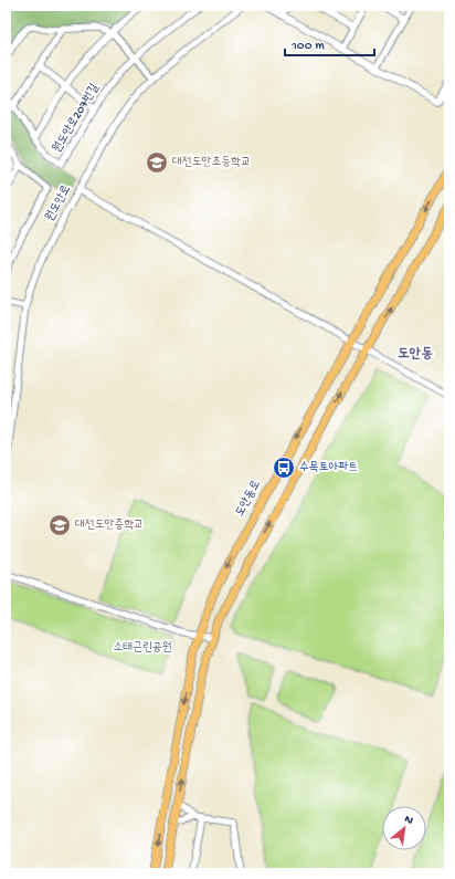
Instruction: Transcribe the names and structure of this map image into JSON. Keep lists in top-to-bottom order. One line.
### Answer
{"streets":{"main road":["도안동로"],"street":["원도안로207번길","원도안로"]},"districts":["도안동"],"parks":["소태근린공원"],"places":{"school or university":["대전도안초등학교","대전도안중학교"],"bus stop":["수목토아파트"]},"scale_bar":"100 m","north":"top right"}
